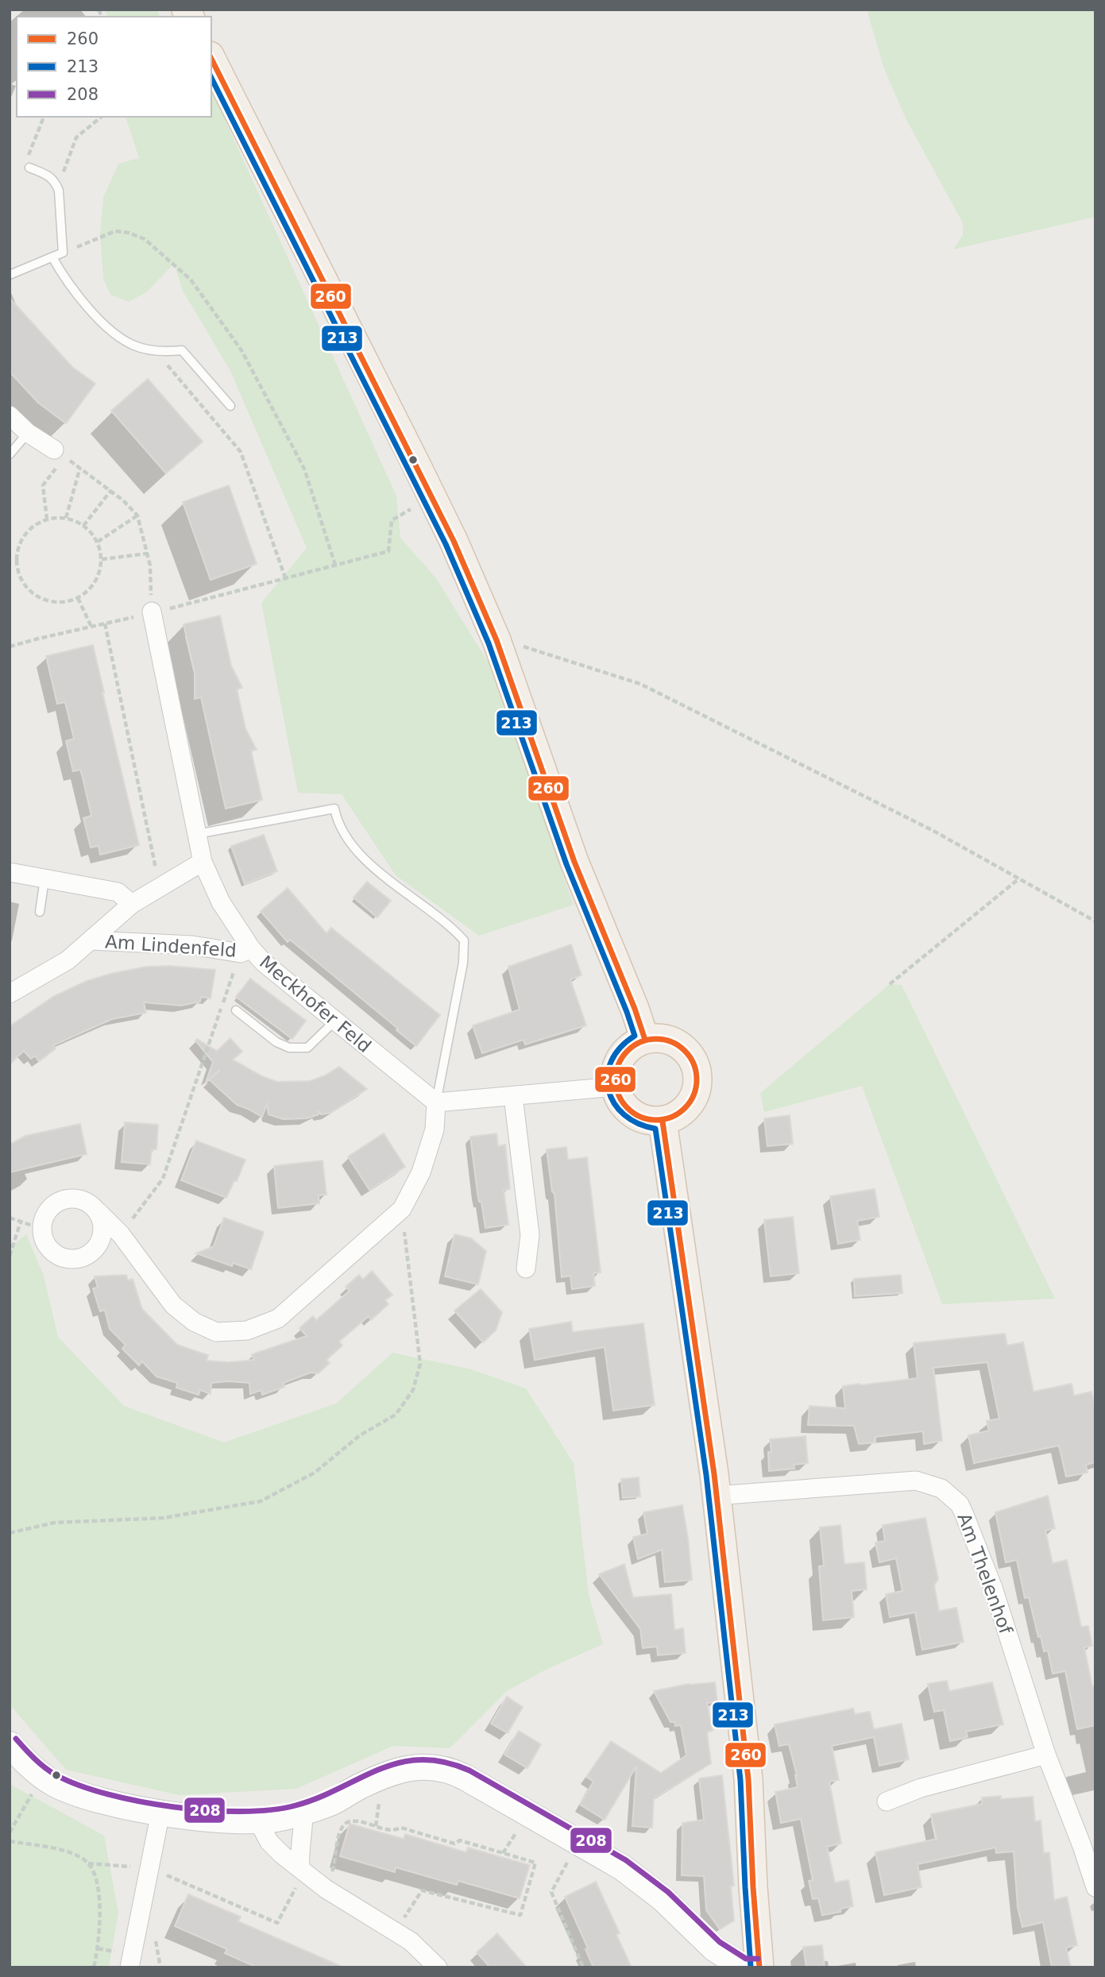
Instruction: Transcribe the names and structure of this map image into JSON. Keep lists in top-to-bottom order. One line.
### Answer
{"streets":{"street":["Am Lindenfeld","Meckhofer Feld","Am Thelenhof"]},"crossings":[["Am Lindenfeld","Meckhofer Feld"]],"lines":["transit line 260","transit line 213","transit line 208"],"legend":["260","213","208"]}
